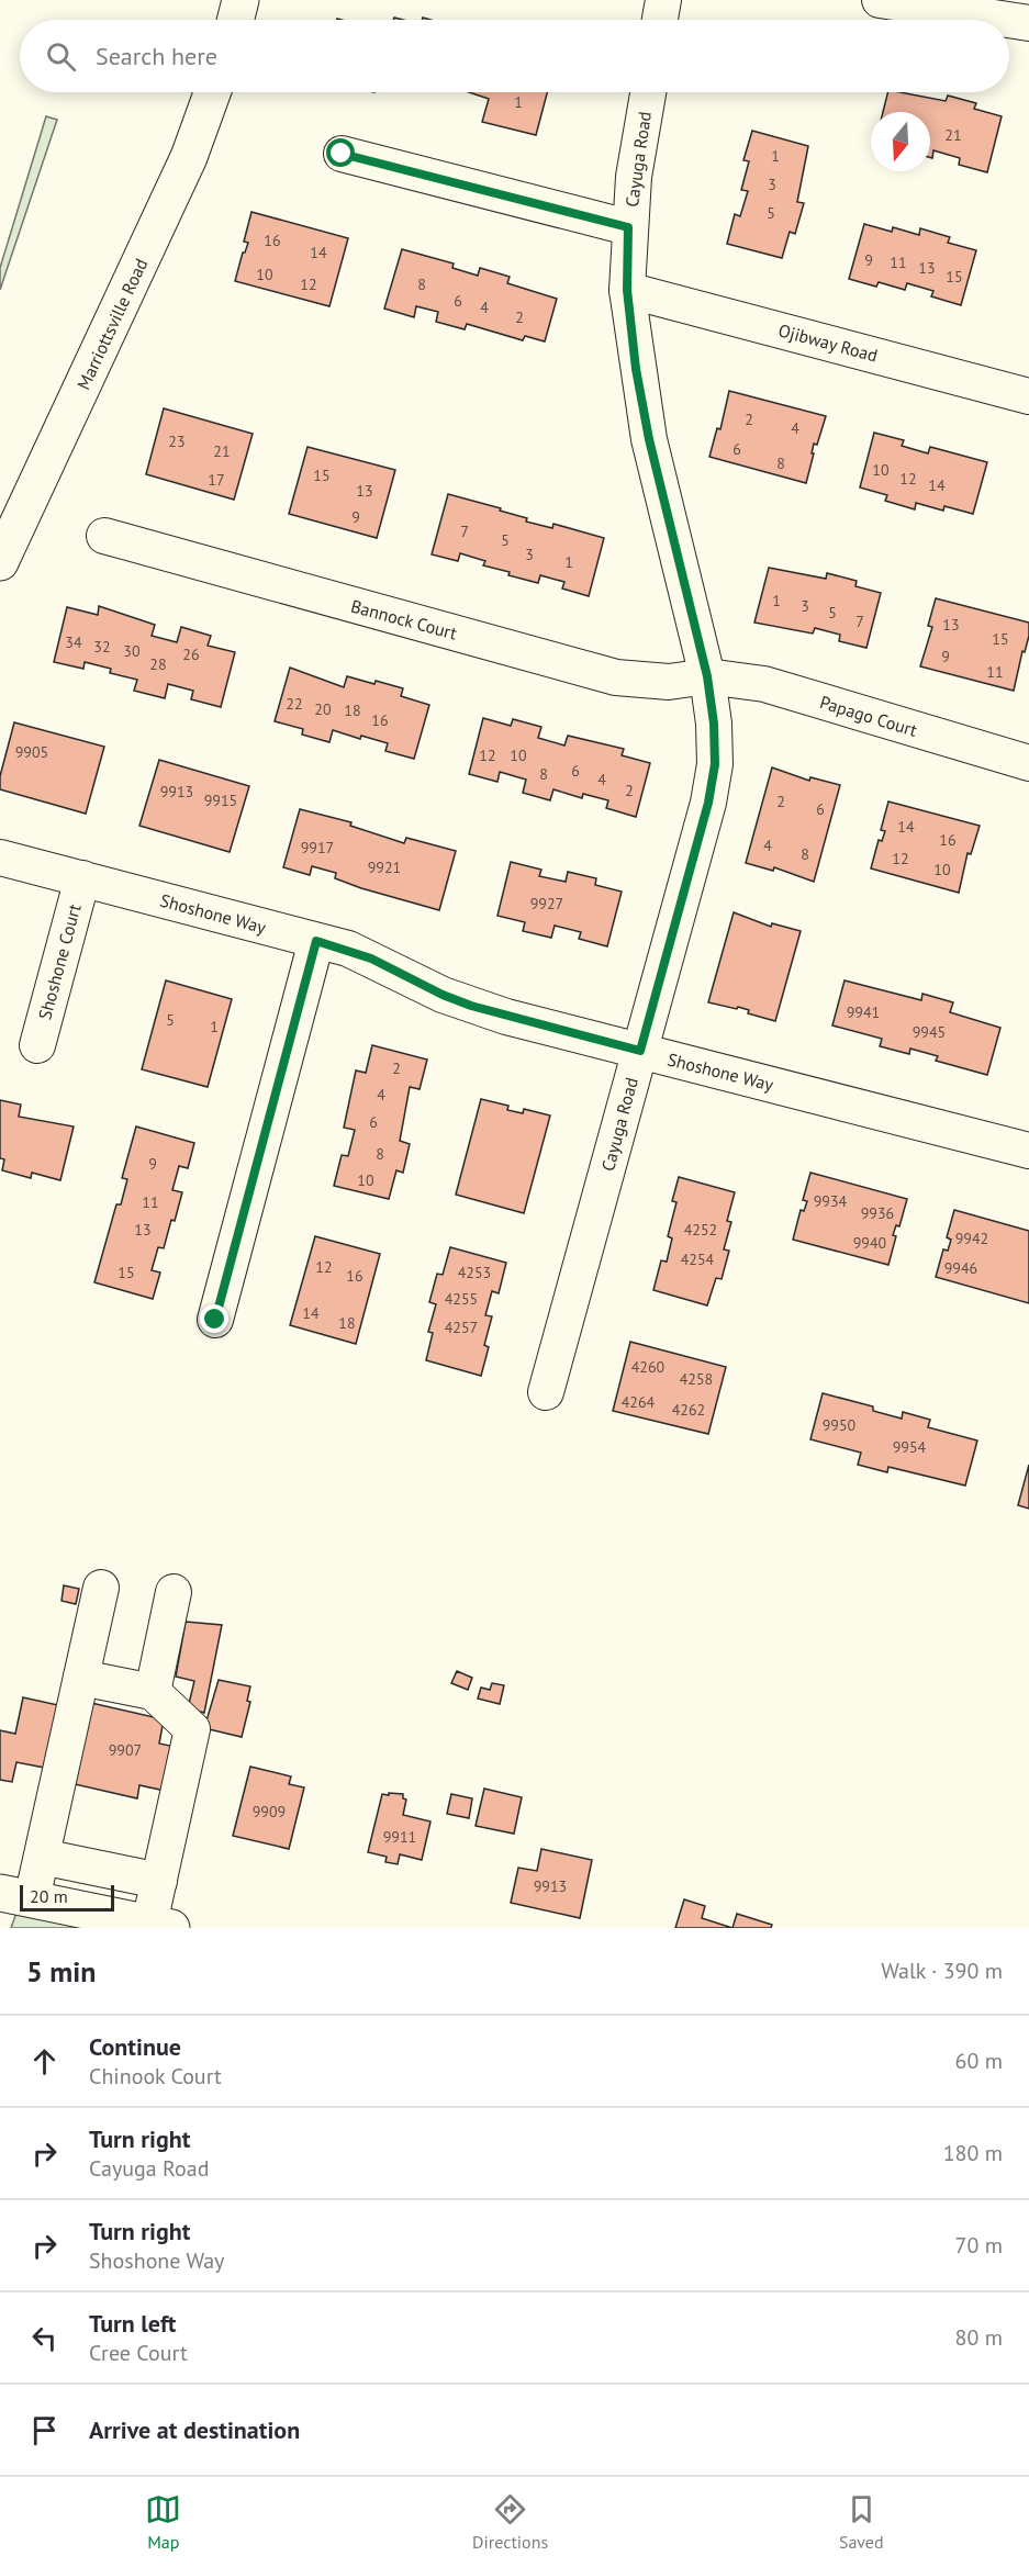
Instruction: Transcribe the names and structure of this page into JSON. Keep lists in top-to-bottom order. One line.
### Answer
{"streets":{"main road":["Marriottsville Road"],"street":["Cayuga Road","Ojibway Road","Bannock Court","Papago Court","Shoshone Way","Shoshone Court"]},"crossings":[["Cayuga Road","Ojibway Road"],["Cayuga Road","Bannock Court"],["Cayuga Road","Papago Court"],["Cayuga Road","Shoshone Way"],["Bannock Court","Papago Court"],["Shoshone Way","Shoshone Court"]],"house_numbers":["1","21","1","3","5","16","14","9","11","13","10","15","12","8","6","4","2","2","4","23","6","21","8","10","15","12","17","14","13","9","7","5","3","1","1","3","5","7","13","15","34","32","30","26","9","28","11","22","20","18","16","9905","12","10","6","8","4","2","9913","9915","2","6","14","16","4","9917","8","12","9921","10","9927","9941","5","1","9945","2","4","6","8","9","10","9934","11","9936","13","4252","9942","9940","4254","12","9946","15","4253","16","4255","14","18","4257","4260","4258","4264","4262","9950","9954","9907","9909","9911","9913"],"scale_bar":"20 m","north":"bottom","page":{"search":"Search here","scale":"20 m","heading":["5 min","Walk · 390 m"],"list":[["Continue","Chinook Court","60 m"],["Turn right","Cayuga Road","180 m"],["Turn right","Shoshone Way","70 m"],["Turn left","Cree Court","80 m"],"Arrive at destination"],"nav":["Map","Directions","Saved"]}}
